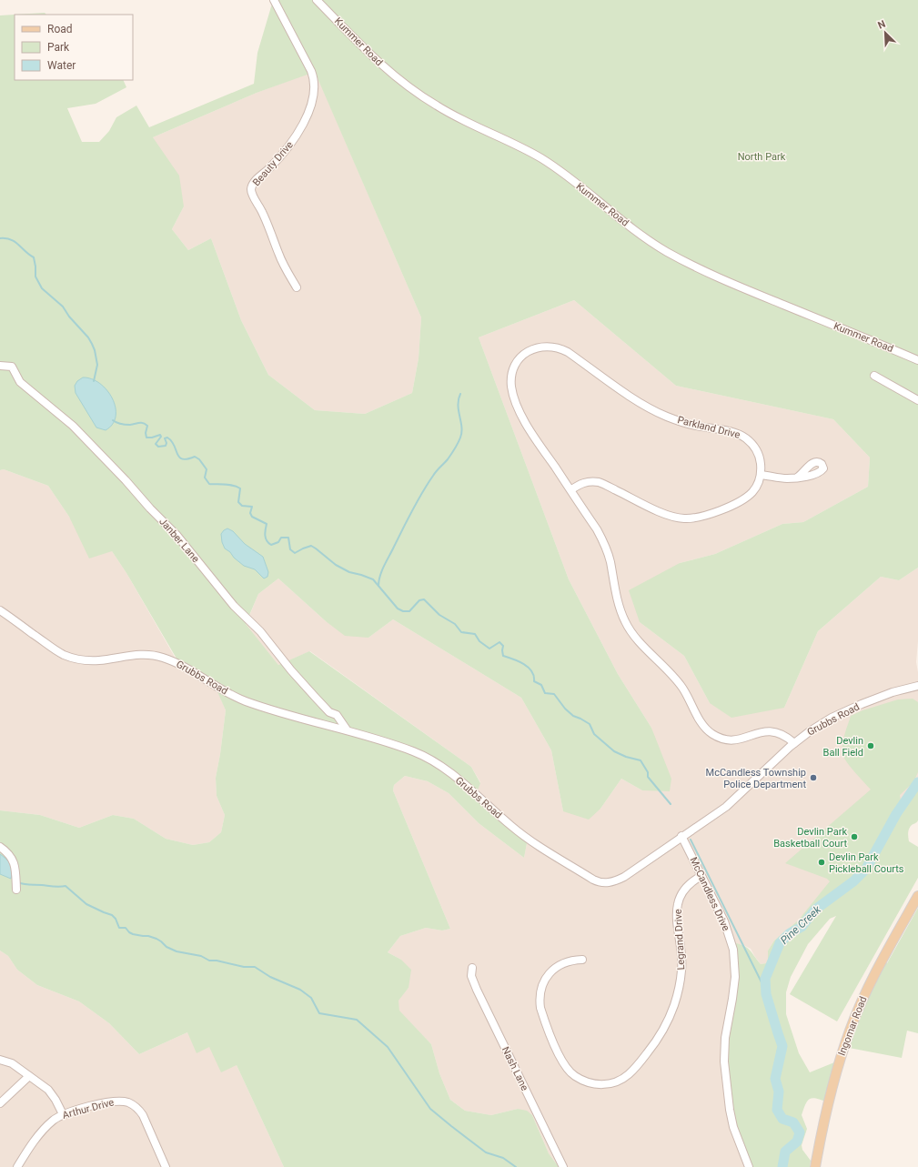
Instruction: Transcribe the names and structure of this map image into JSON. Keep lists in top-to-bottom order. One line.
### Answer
{"streets":{"main road":["Ingomar Road"],"street":["Kummer Road","Beauty Drive","Parkland Drive","Janber Lane","Grubbs Road","McCandless Drive","Legrand Drive","Nash Lane","Arthur Drive"]},"crossings":[["Parkland Drive","Grubbs Road"],["Janber Lane","Grubbs Road"],["Grubbs Road","McCandless Drive"],["McCandless Drive","Legrand Drive"]],"water":["Pine Creek"],"parks":["North Park"],"places":["Devlin Ball Field","McCandless Township Police Department","Devlin Park Basketball Court","Devlin Park Pickleball Courts"],"legend":["Road","Park","Water"],"north":"top left"}
